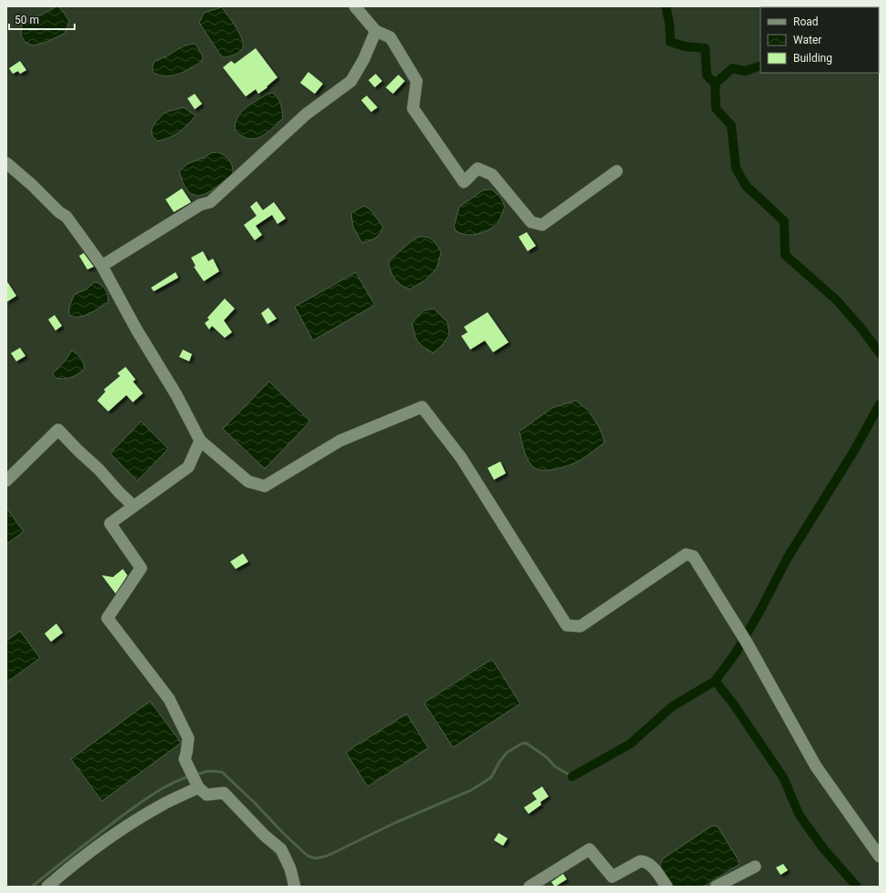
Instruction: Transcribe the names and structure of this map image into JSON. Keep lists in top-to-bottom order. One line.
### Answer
{"legend":["Road","Water","Building"],"scale_bar":"50 m"}
